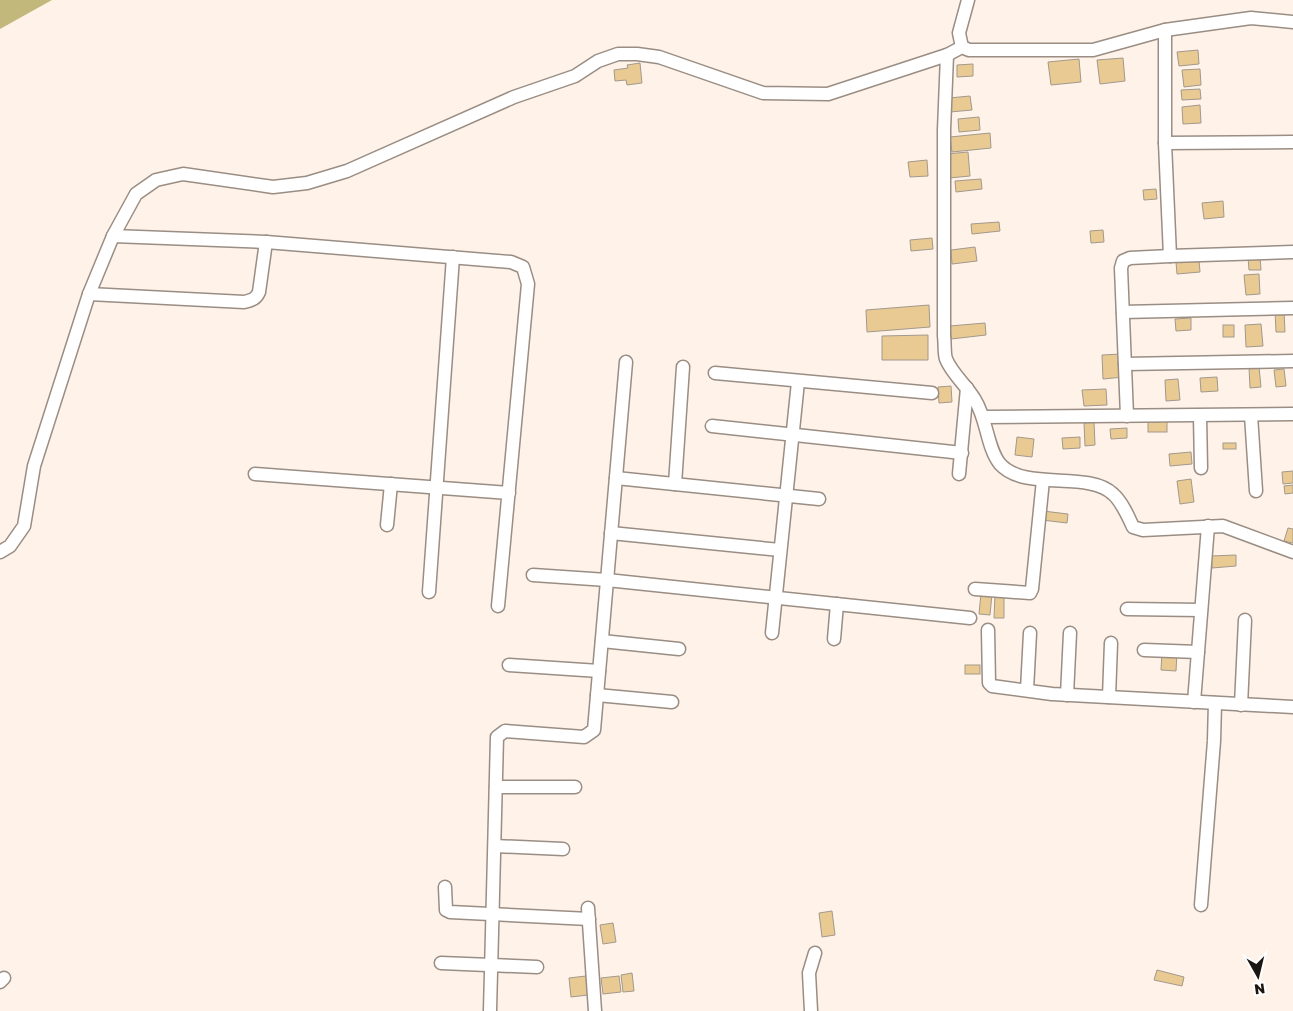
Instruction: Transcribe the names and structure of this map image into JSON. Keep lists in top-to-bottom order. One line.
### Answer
{"north":"bottom"}
